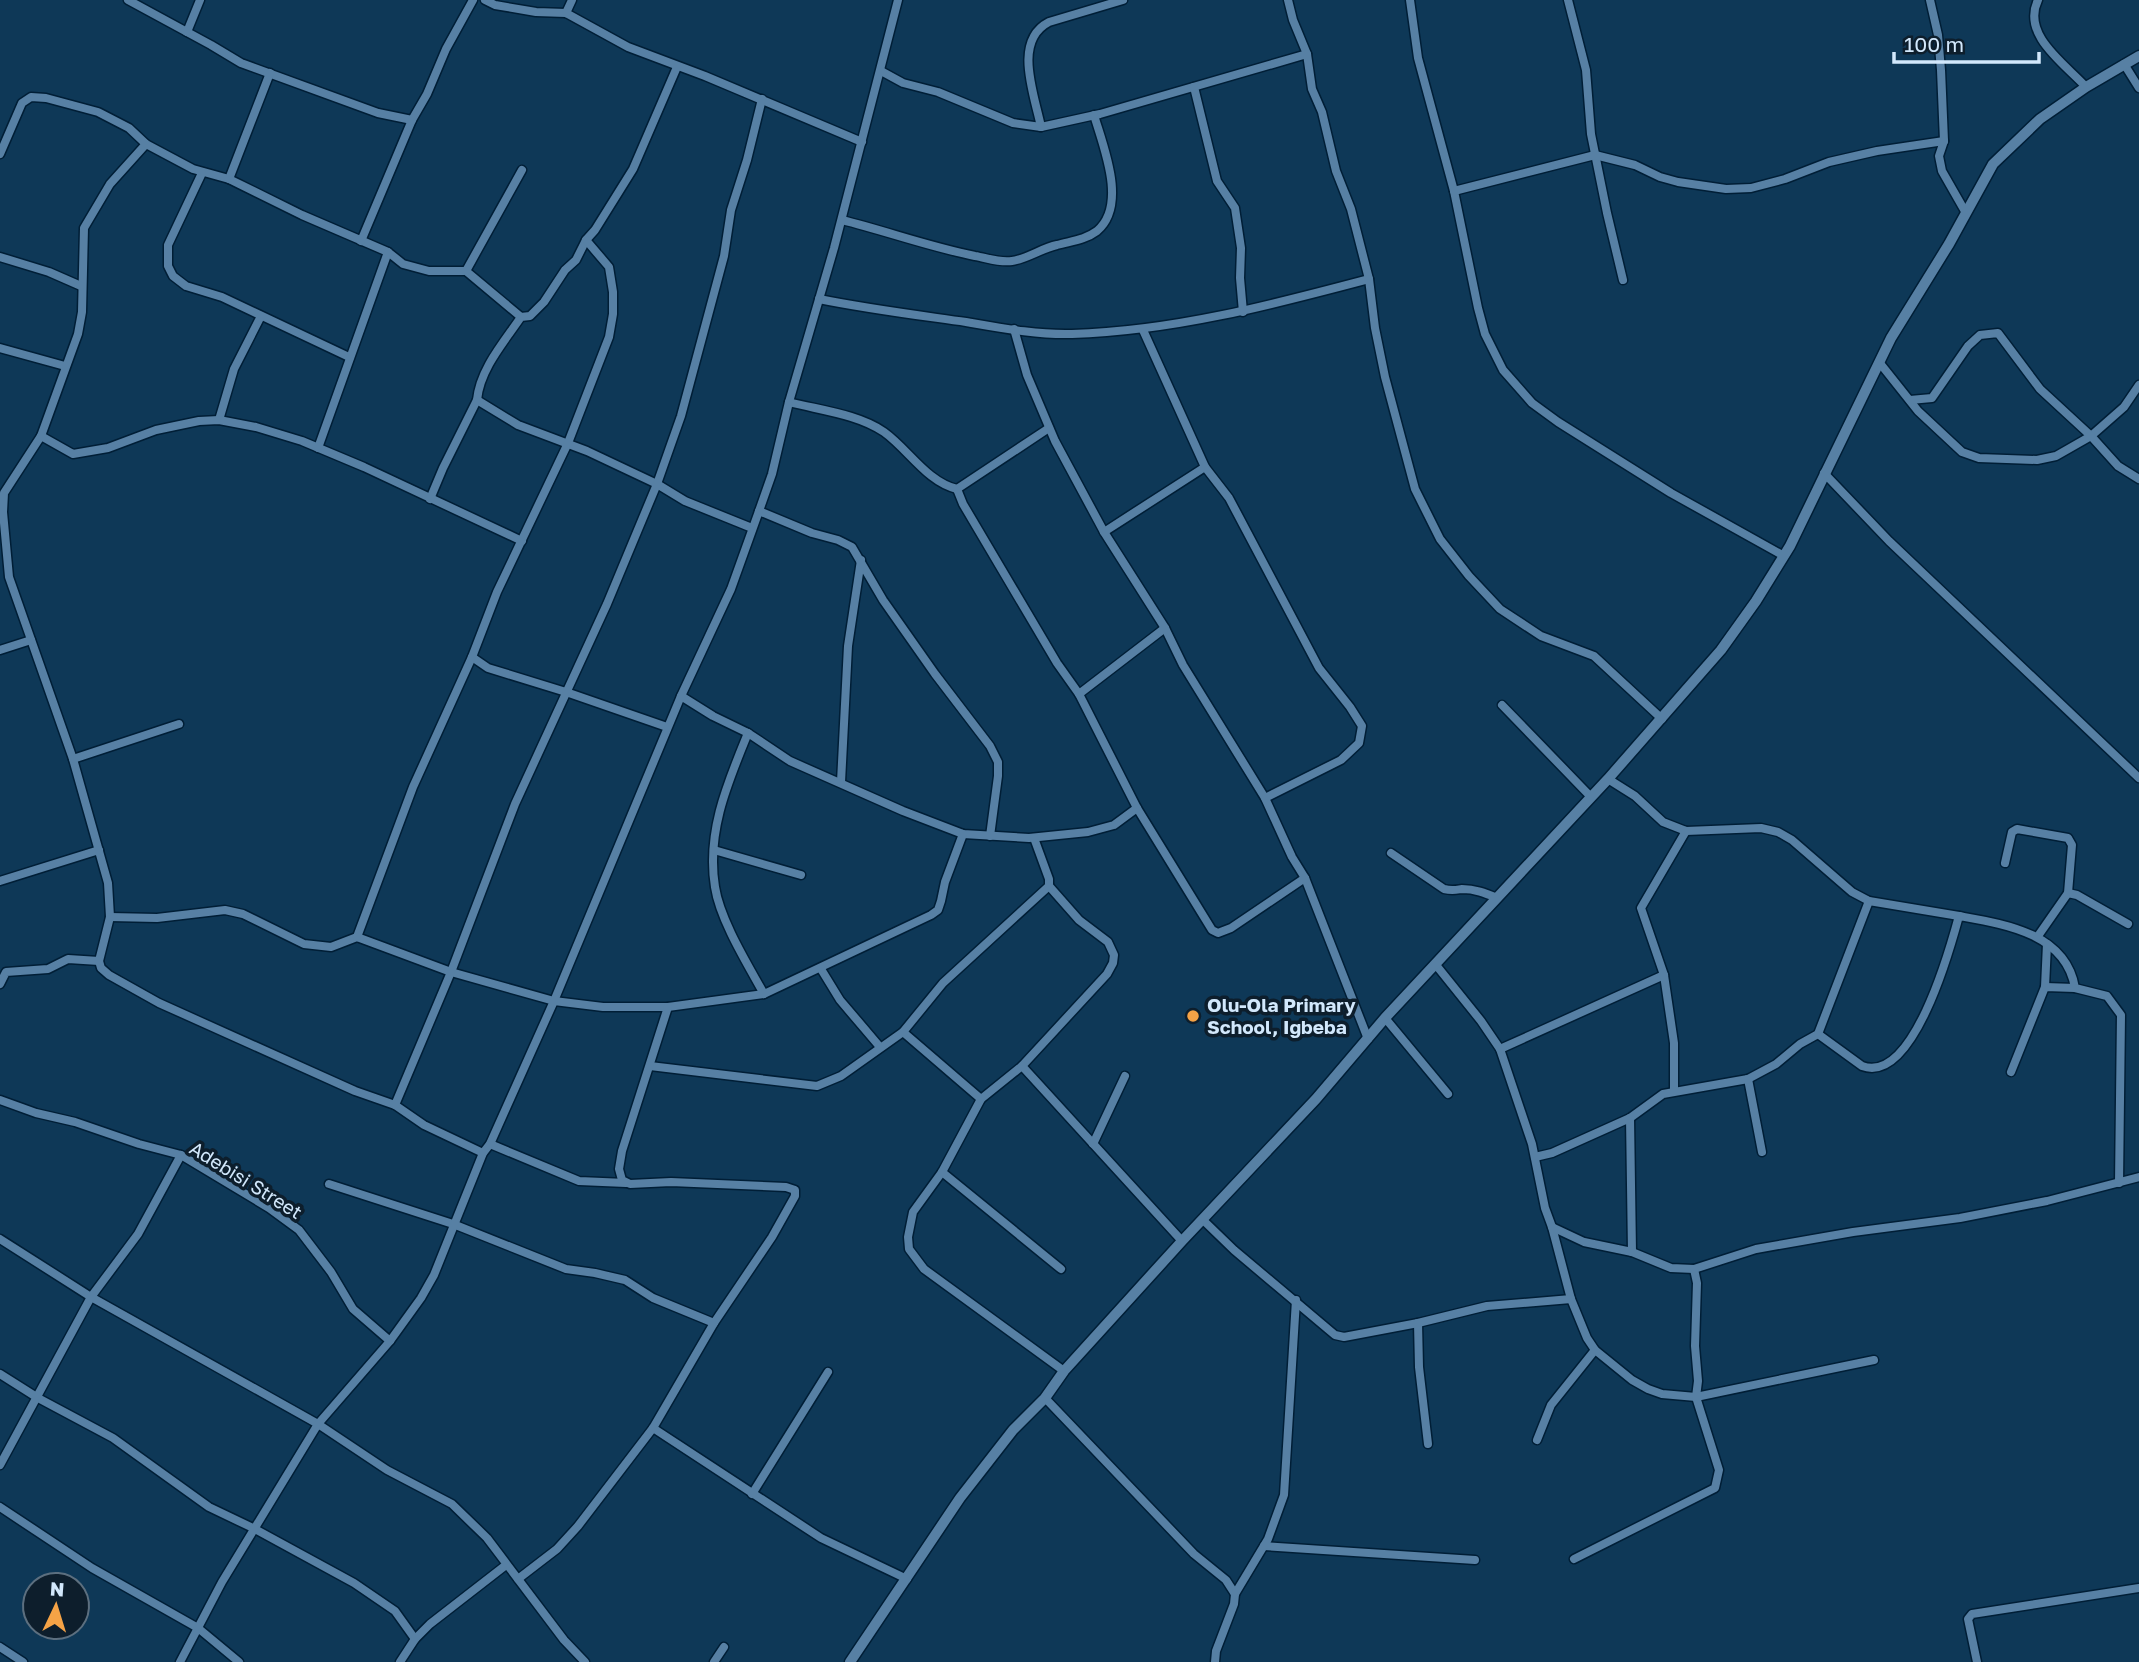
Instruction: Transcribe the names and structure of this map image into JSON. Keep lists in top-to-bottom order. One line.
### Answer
{"streets":{"street":["Adebisi Street"]},"places":["Olu-Ola Primary School, Igbeba"],"scale_bar":"100 m","north":"top"}
